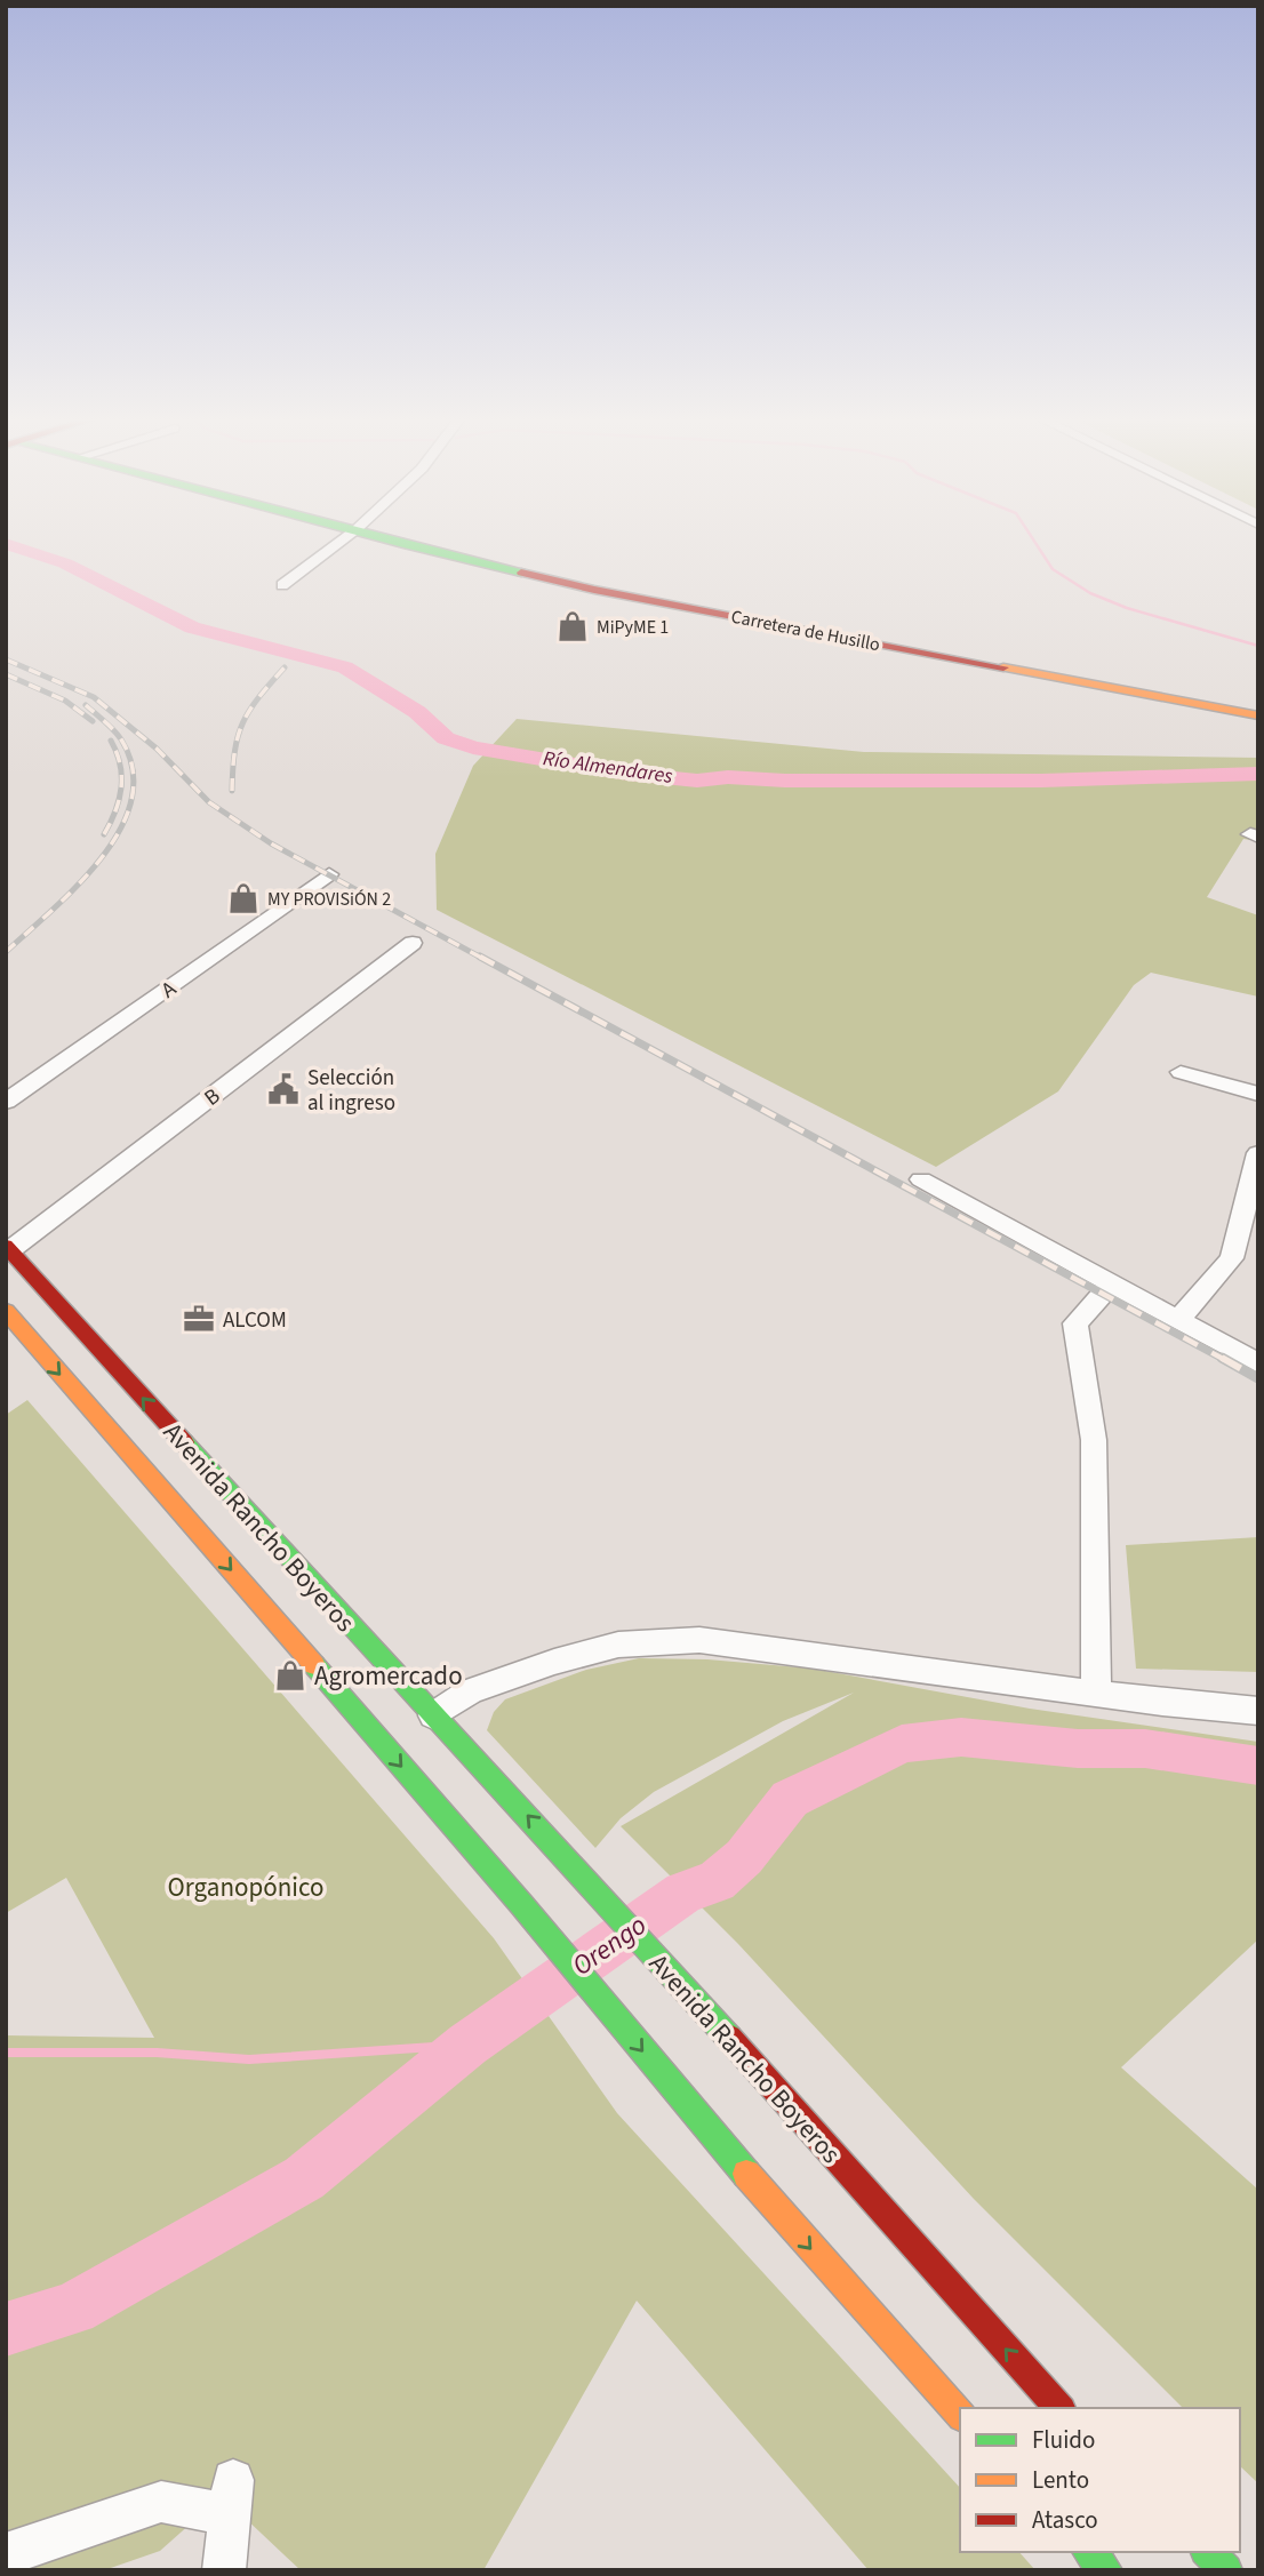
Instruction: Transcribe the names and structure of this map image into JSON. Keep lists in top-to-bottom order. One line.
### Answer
{"streets":{"main road":["Carretera de Husillo","Avenida Rancho Boyeros"],"street":["A","B"]},"crossings":[["B","Avenida Rancho Boyeros"]],"water":["Río Almendares","Orengo"],"parks":["Organopónico"],"places":{"shop":["MiPyME 1","MY PROVISiÓN 2","Agromercado"],"public building":["Selección al ingreso"],"office":["ALCOM"]},"legend":["Fluido","Lento","Atasco"]}
